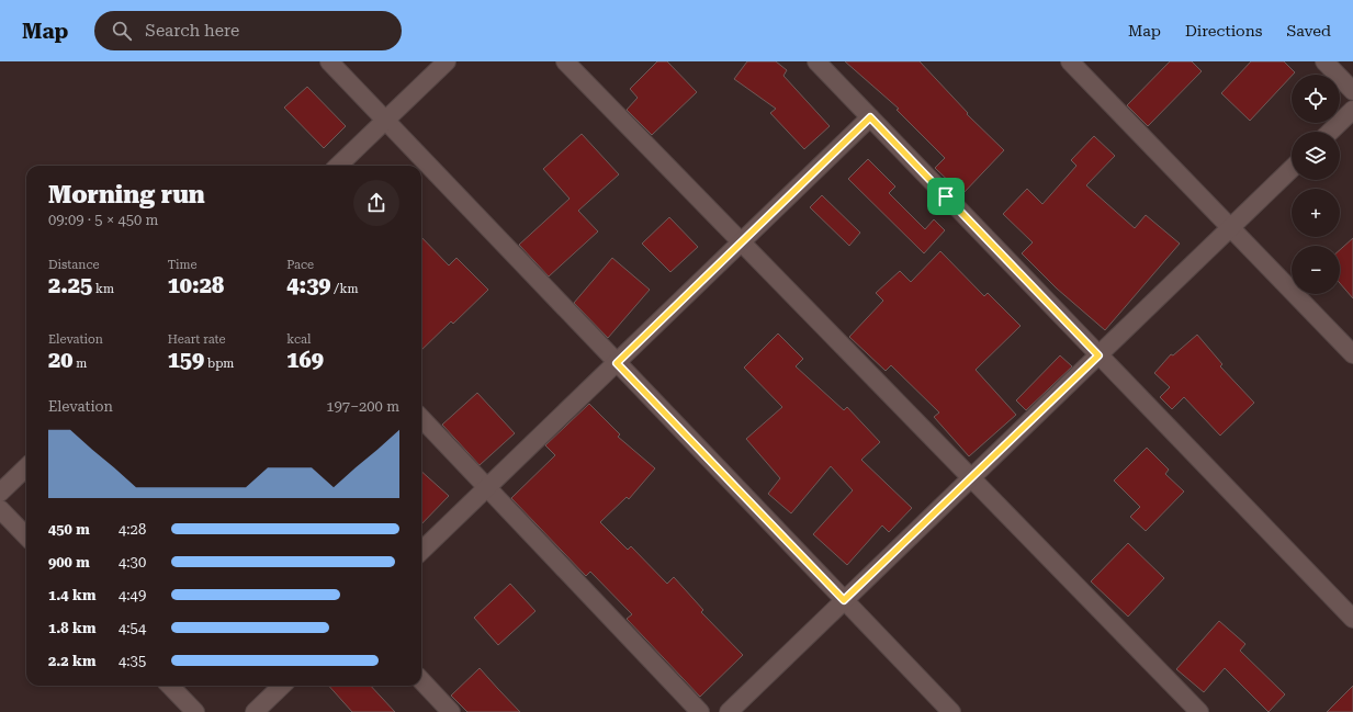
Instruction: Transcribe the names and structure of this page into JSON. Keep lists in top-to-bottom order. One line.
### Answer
{"page":{"header":"Map","search":"Search here","nav":["Map","Directions","Saved"],"map_buttons":["+","−"],"heading":["Morning run","09:09 · 5 × 450 m"],"stats":[["Distance","2.25 km"],["Time","10:28"],["Pace","4:39 /km"],["Elevation","20 m"],["Heart rate","159 bpm"],["kcal","169"]],"chart":["Elevation","197–200 m"],"list":[{"name":"450 m","note":"4:28"},{"name":"900 m","note":"4:30"},{"name":"1.4 km","note":"4:49"},{"name":"1.8 km","note":"4:54"},{"name":"2.2 km","note":"4:35"}]}}
